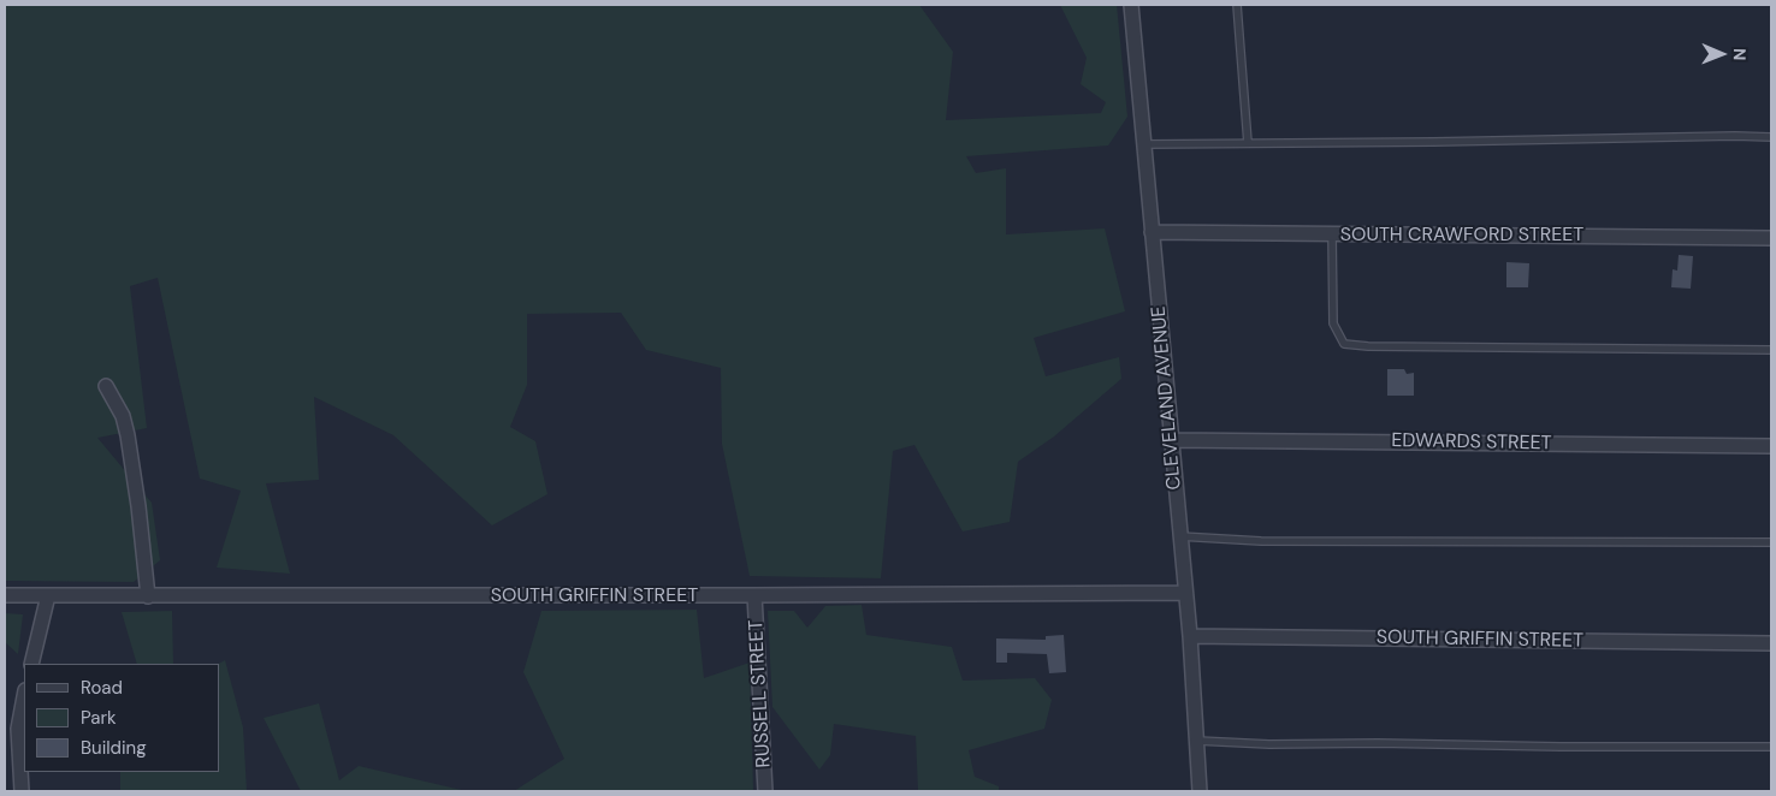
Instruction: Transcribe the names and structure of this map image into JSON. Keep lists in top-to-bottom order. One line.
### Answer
{"streets":{"street":["SOUTH CRAWFORD STREET","CLEVELAND AVENUE","EDWARDS STREET","SOUTH GRIFFIN STREET","RUSSELL STREET"]},"crossings":[["SOUTH CRAWFORD STREET","CLEVELAND AVENUE"],["CLEVELAND AVENUE","EDWARDS STREET"],["CLEVELAND AVENUE","SOUTH GRIFFIN STREET"],["SOUTH GRIFFIN STREET","RUSSELL STREET"]],"legend":["Road","Park","Building"],"north":"right"}
